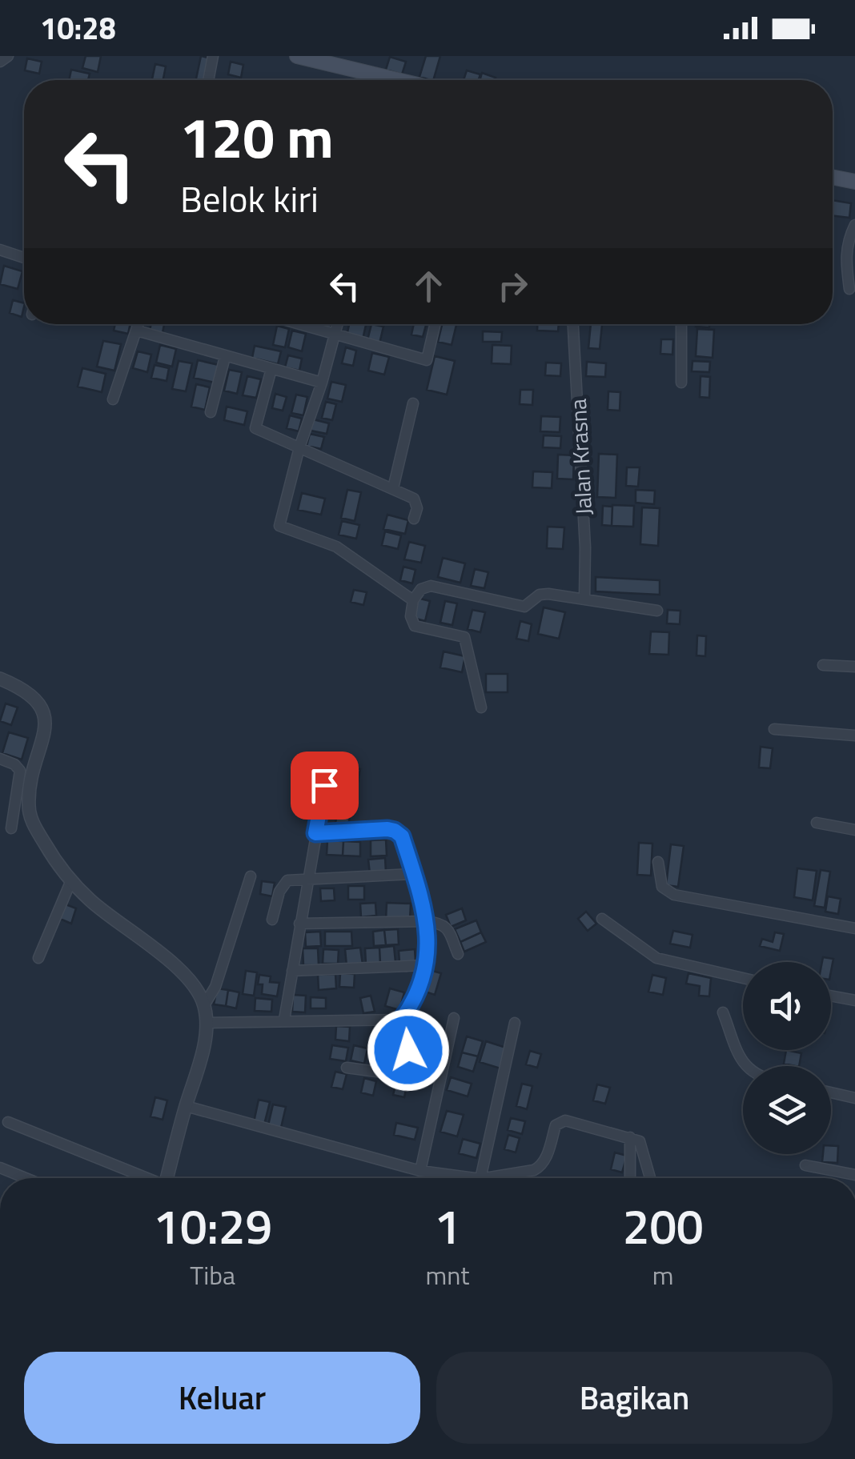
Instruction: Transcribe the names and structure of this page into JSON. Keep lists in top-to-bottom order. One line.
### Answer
{"streets":{"street":["Jalan Krasna"]},"page":{"status":"10:28","turn":["120 m","Belok kiri"],"eta":["10:29","Tiba","1","mnt","200","m"],"buttons":["Keluar","Bagikan"]}}
